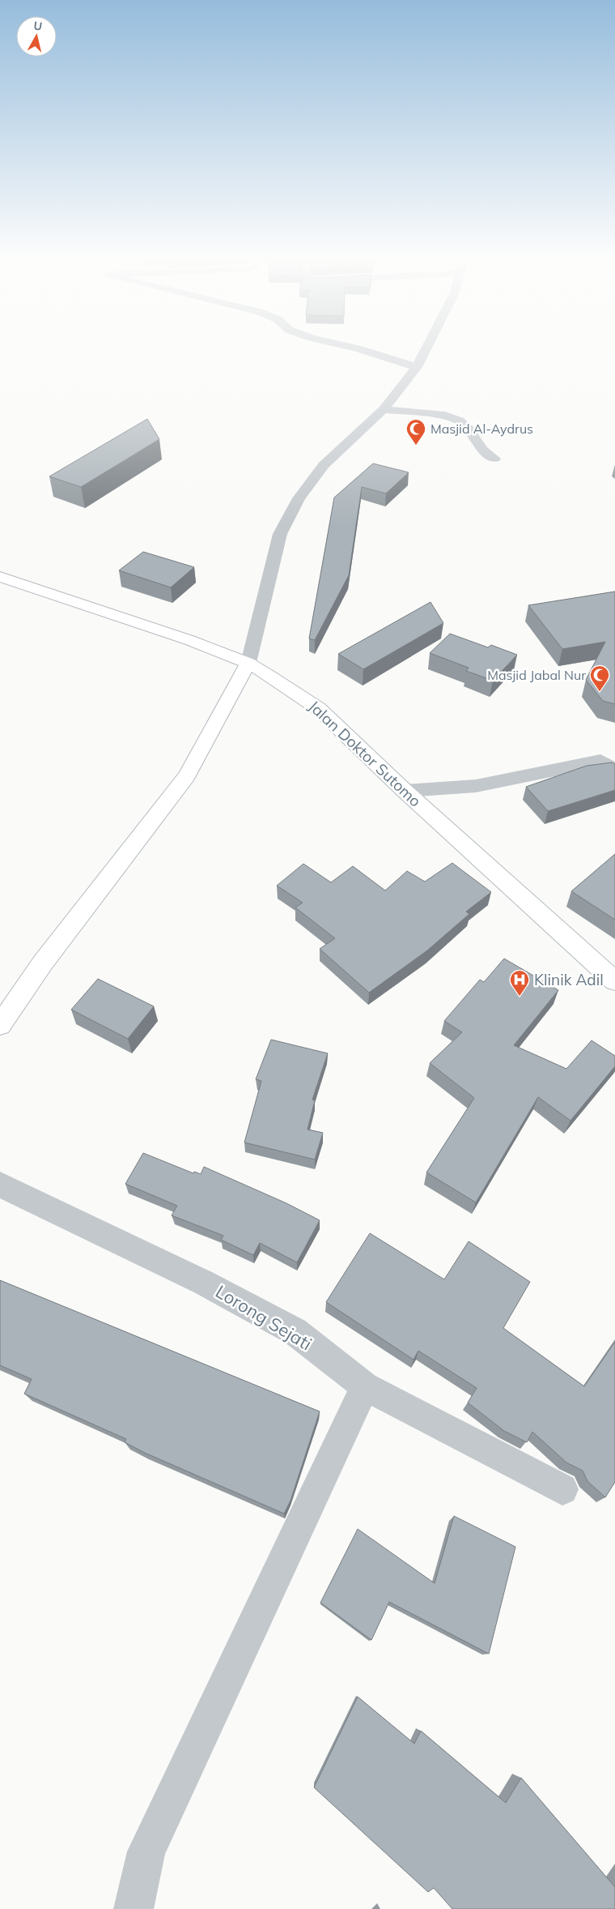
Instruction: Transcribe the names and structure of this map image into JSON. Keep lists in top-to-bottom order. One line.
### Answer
{"streets":{"street":["Jalan Doktor Sutomo","Lorong Sejati"]},"places":{"mosque":["Masjid Al-Aydrus","Masjid Jabal Nur"],"hospital":["Klinik Adil"]},"north":"top"}
